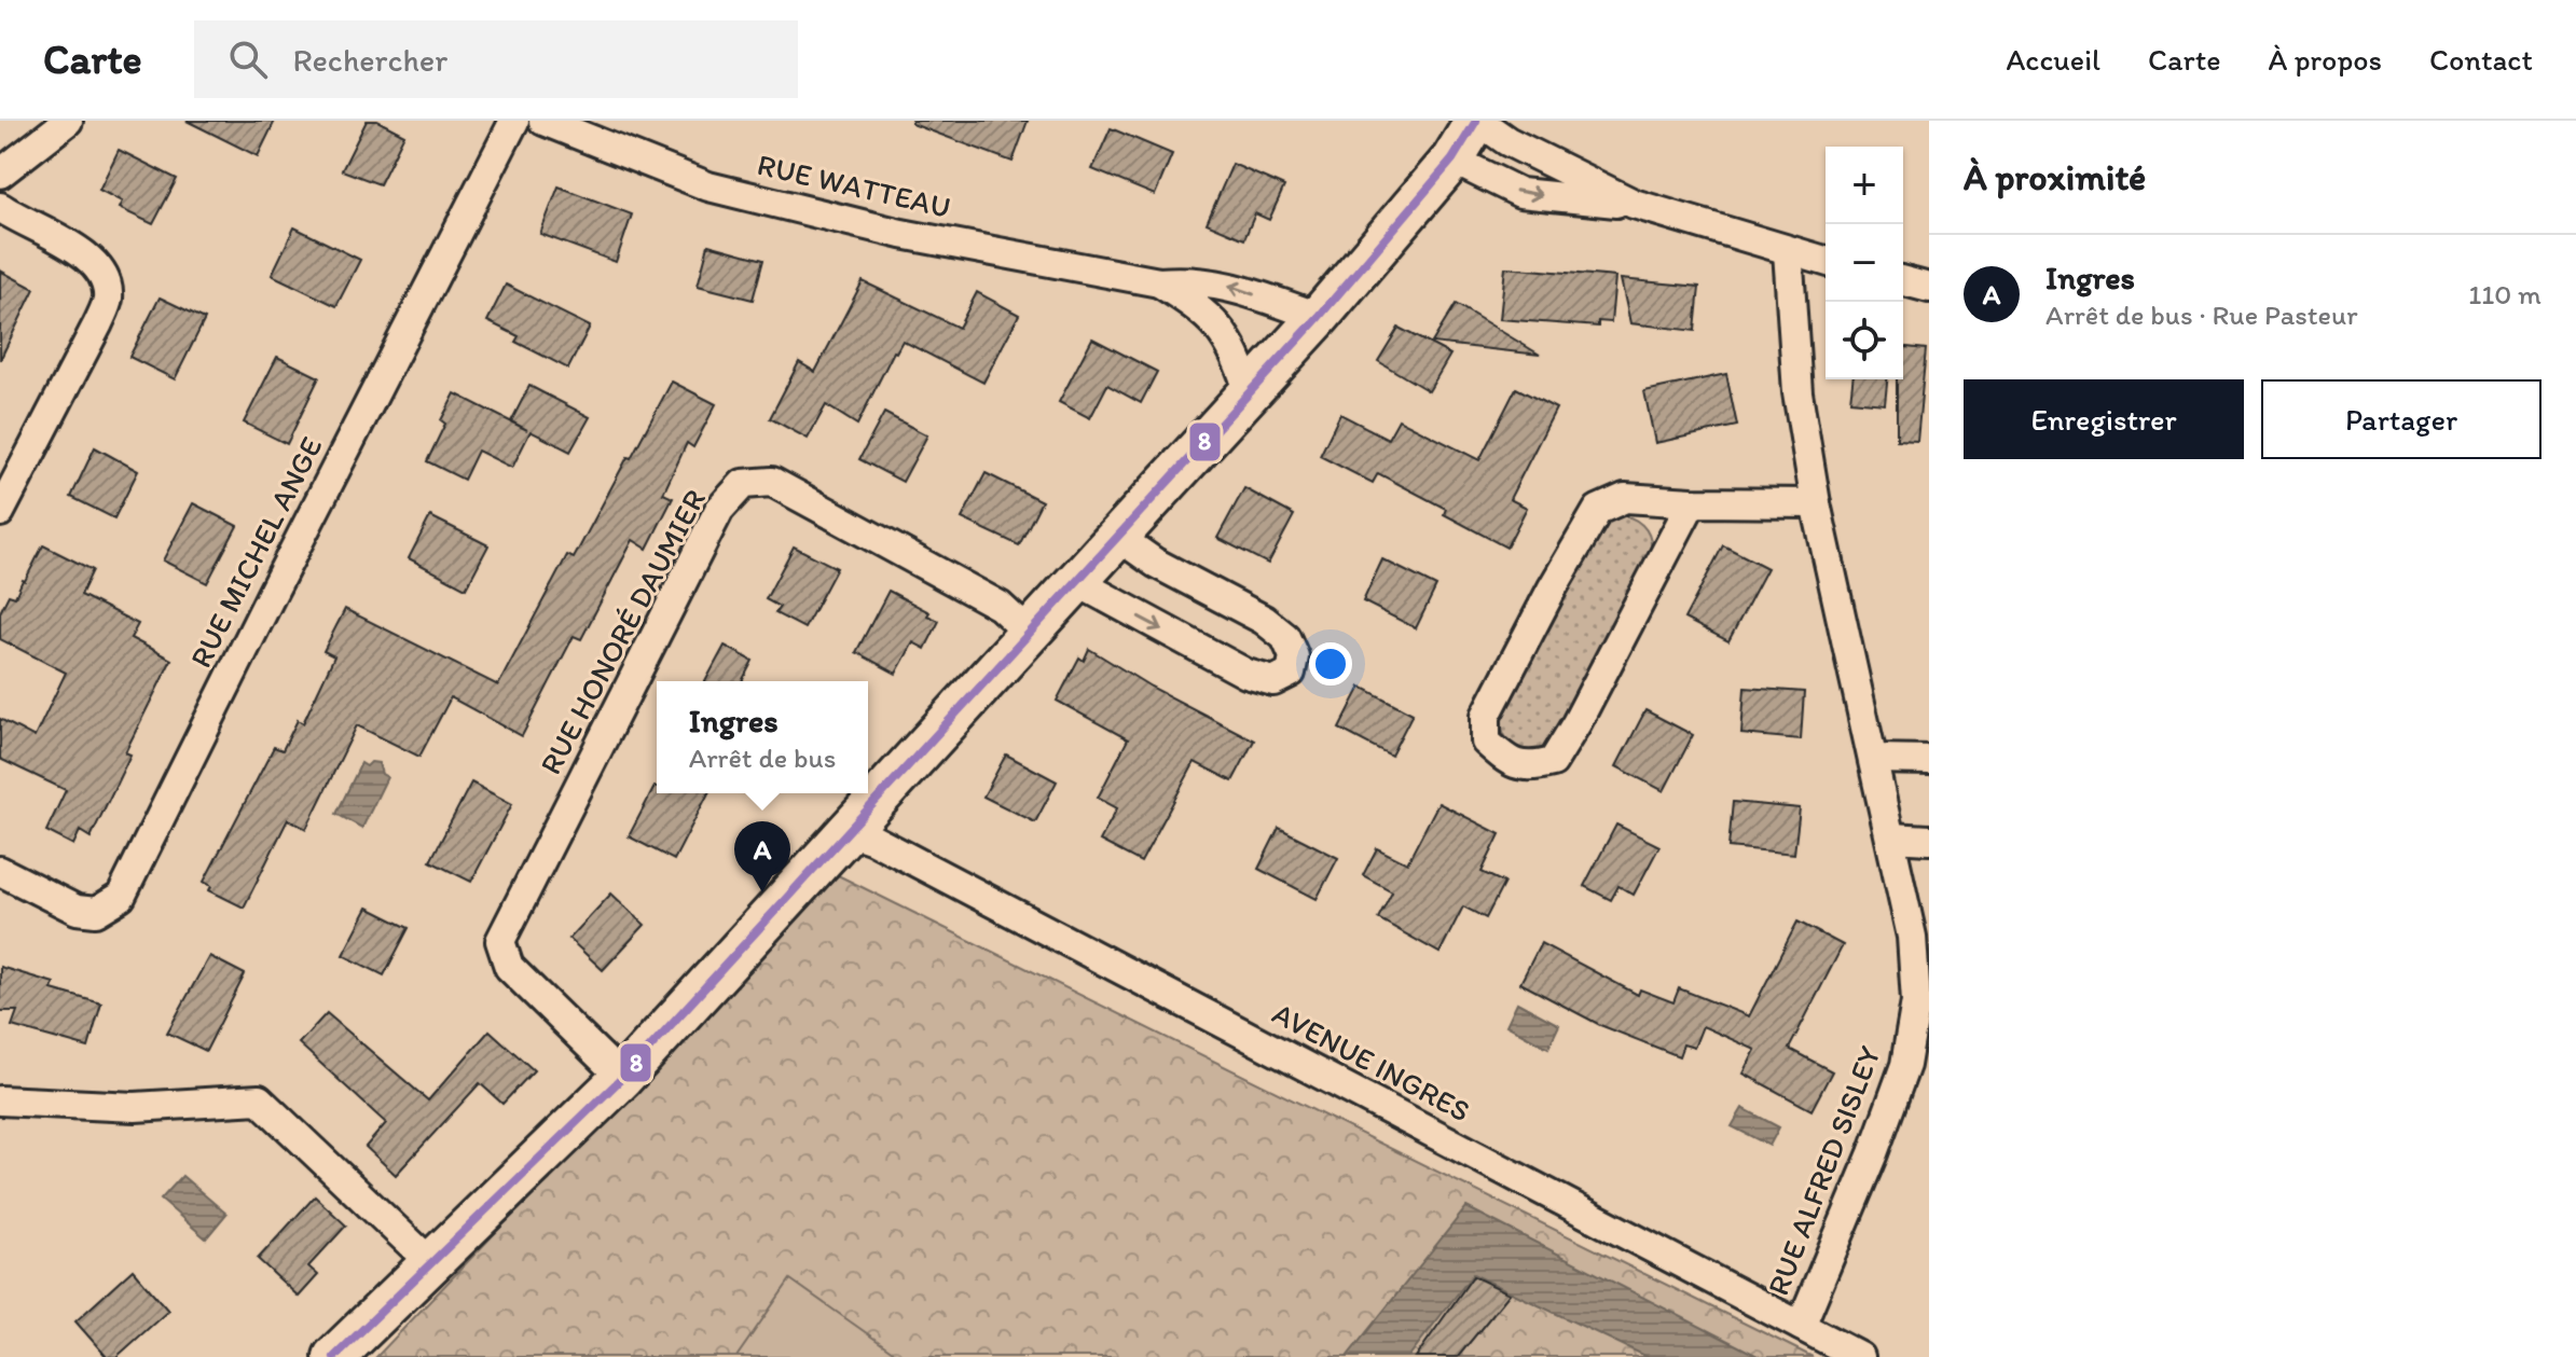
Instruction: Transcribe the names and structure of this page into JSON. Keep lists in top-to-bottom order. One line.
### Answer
{"streets":{"street":["RUE WATTEAU","RUE MICHEL ANGE","RUE HONORÉ DAUMIER","AVENUE INGRES","RUE ALFRED SISLEY"]},"crossings":[["AVENUE INGRES","RUE ALFRED SISLEY"]],"lines":["transit line 8"],"page":{"header":"Carte","search":"Rechercher","nav":["Accueil","Carte","À propos","Contact"],"heading":"À proximité","map_buttons":["+","−"],"list":[{"mark":"A","name":"Ingres","note":"Arrêt de bus · Rue Pasteur","value":"110 m"}],"buttons":["Enregistrer","Partager"],"popup":["Ingres","Arrêt de bus"],"pins":"A"}}
